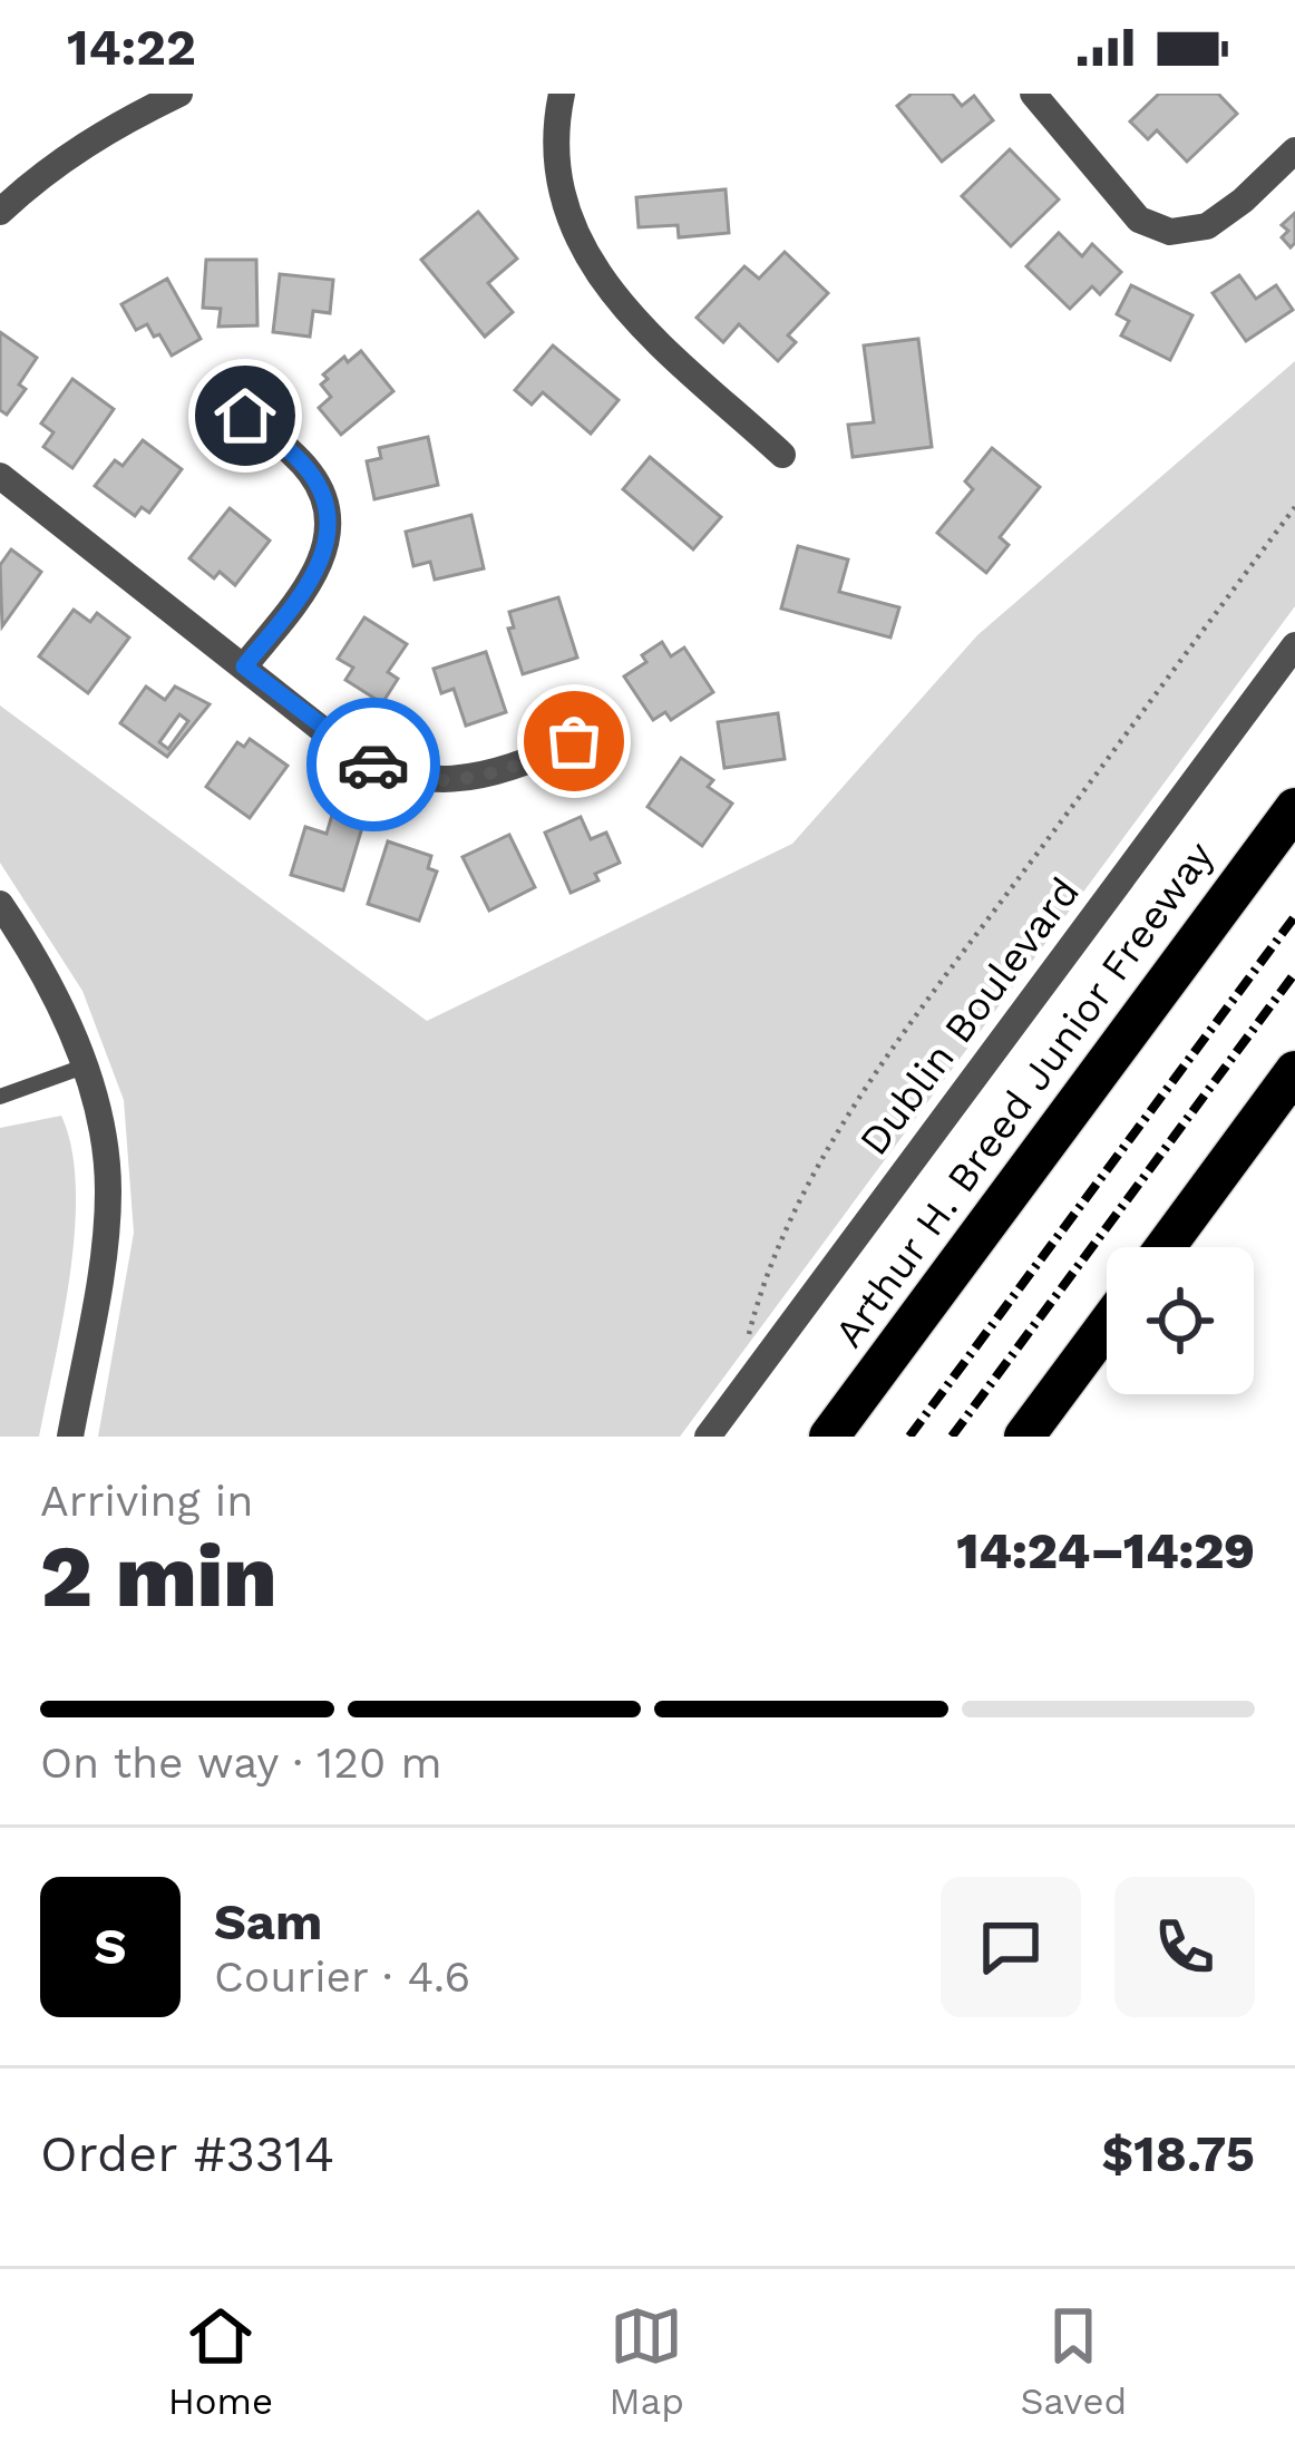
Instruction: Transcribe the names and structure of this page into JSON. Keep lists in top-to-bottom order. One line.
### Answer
{"streets":{"highway":["Arthur H. Breed Junior Freeway"],"street":["Dublin Boulevard"]},"page":{"status":"14:22","heading":["2 min","Arriving in","14:24–14:29"],"panel":["Sam","Courier · 4.6","Order #3314","$18.75"],"bar":"On the way · 120 m","round":"S","tabs":["Home","Map","Saved"]}}
